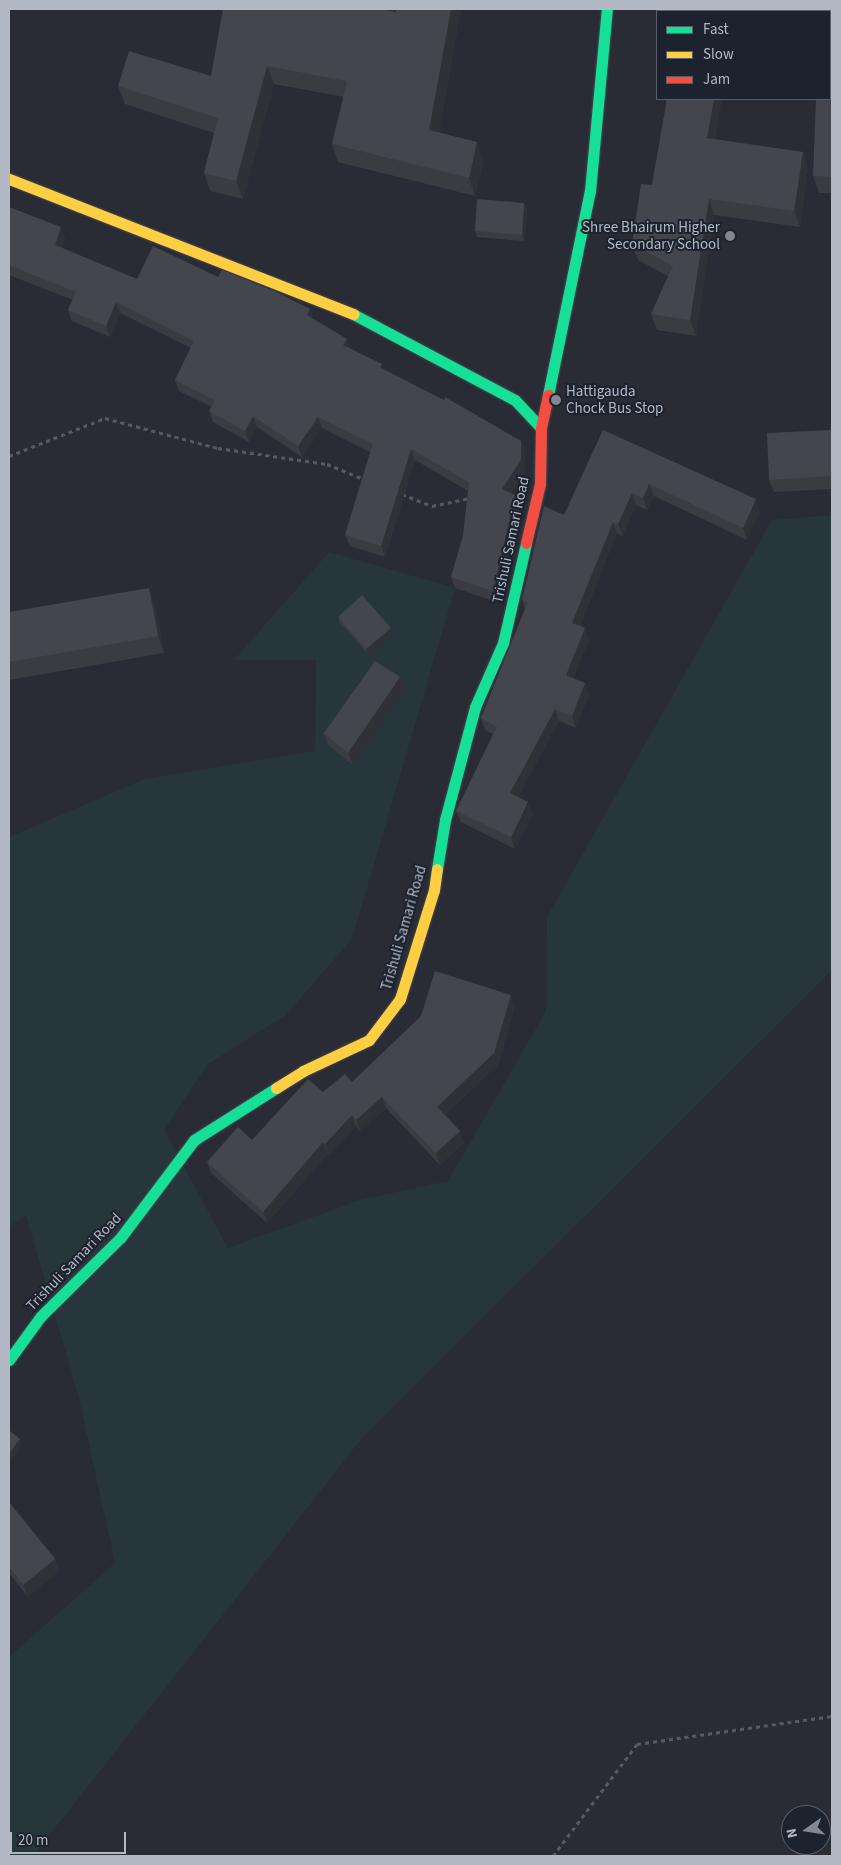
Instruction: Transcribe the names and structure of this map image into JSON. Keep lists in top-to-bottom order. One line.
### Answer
{"streets":{"street":["Trishuli Samari Road"]},"places":["Shree Bhairum Higher Secondary School","Hattigauda Chock Bus Stop"],"legend":["Fast","Slow","Jam"],"scale_bar":"20 m","north":"left"}
